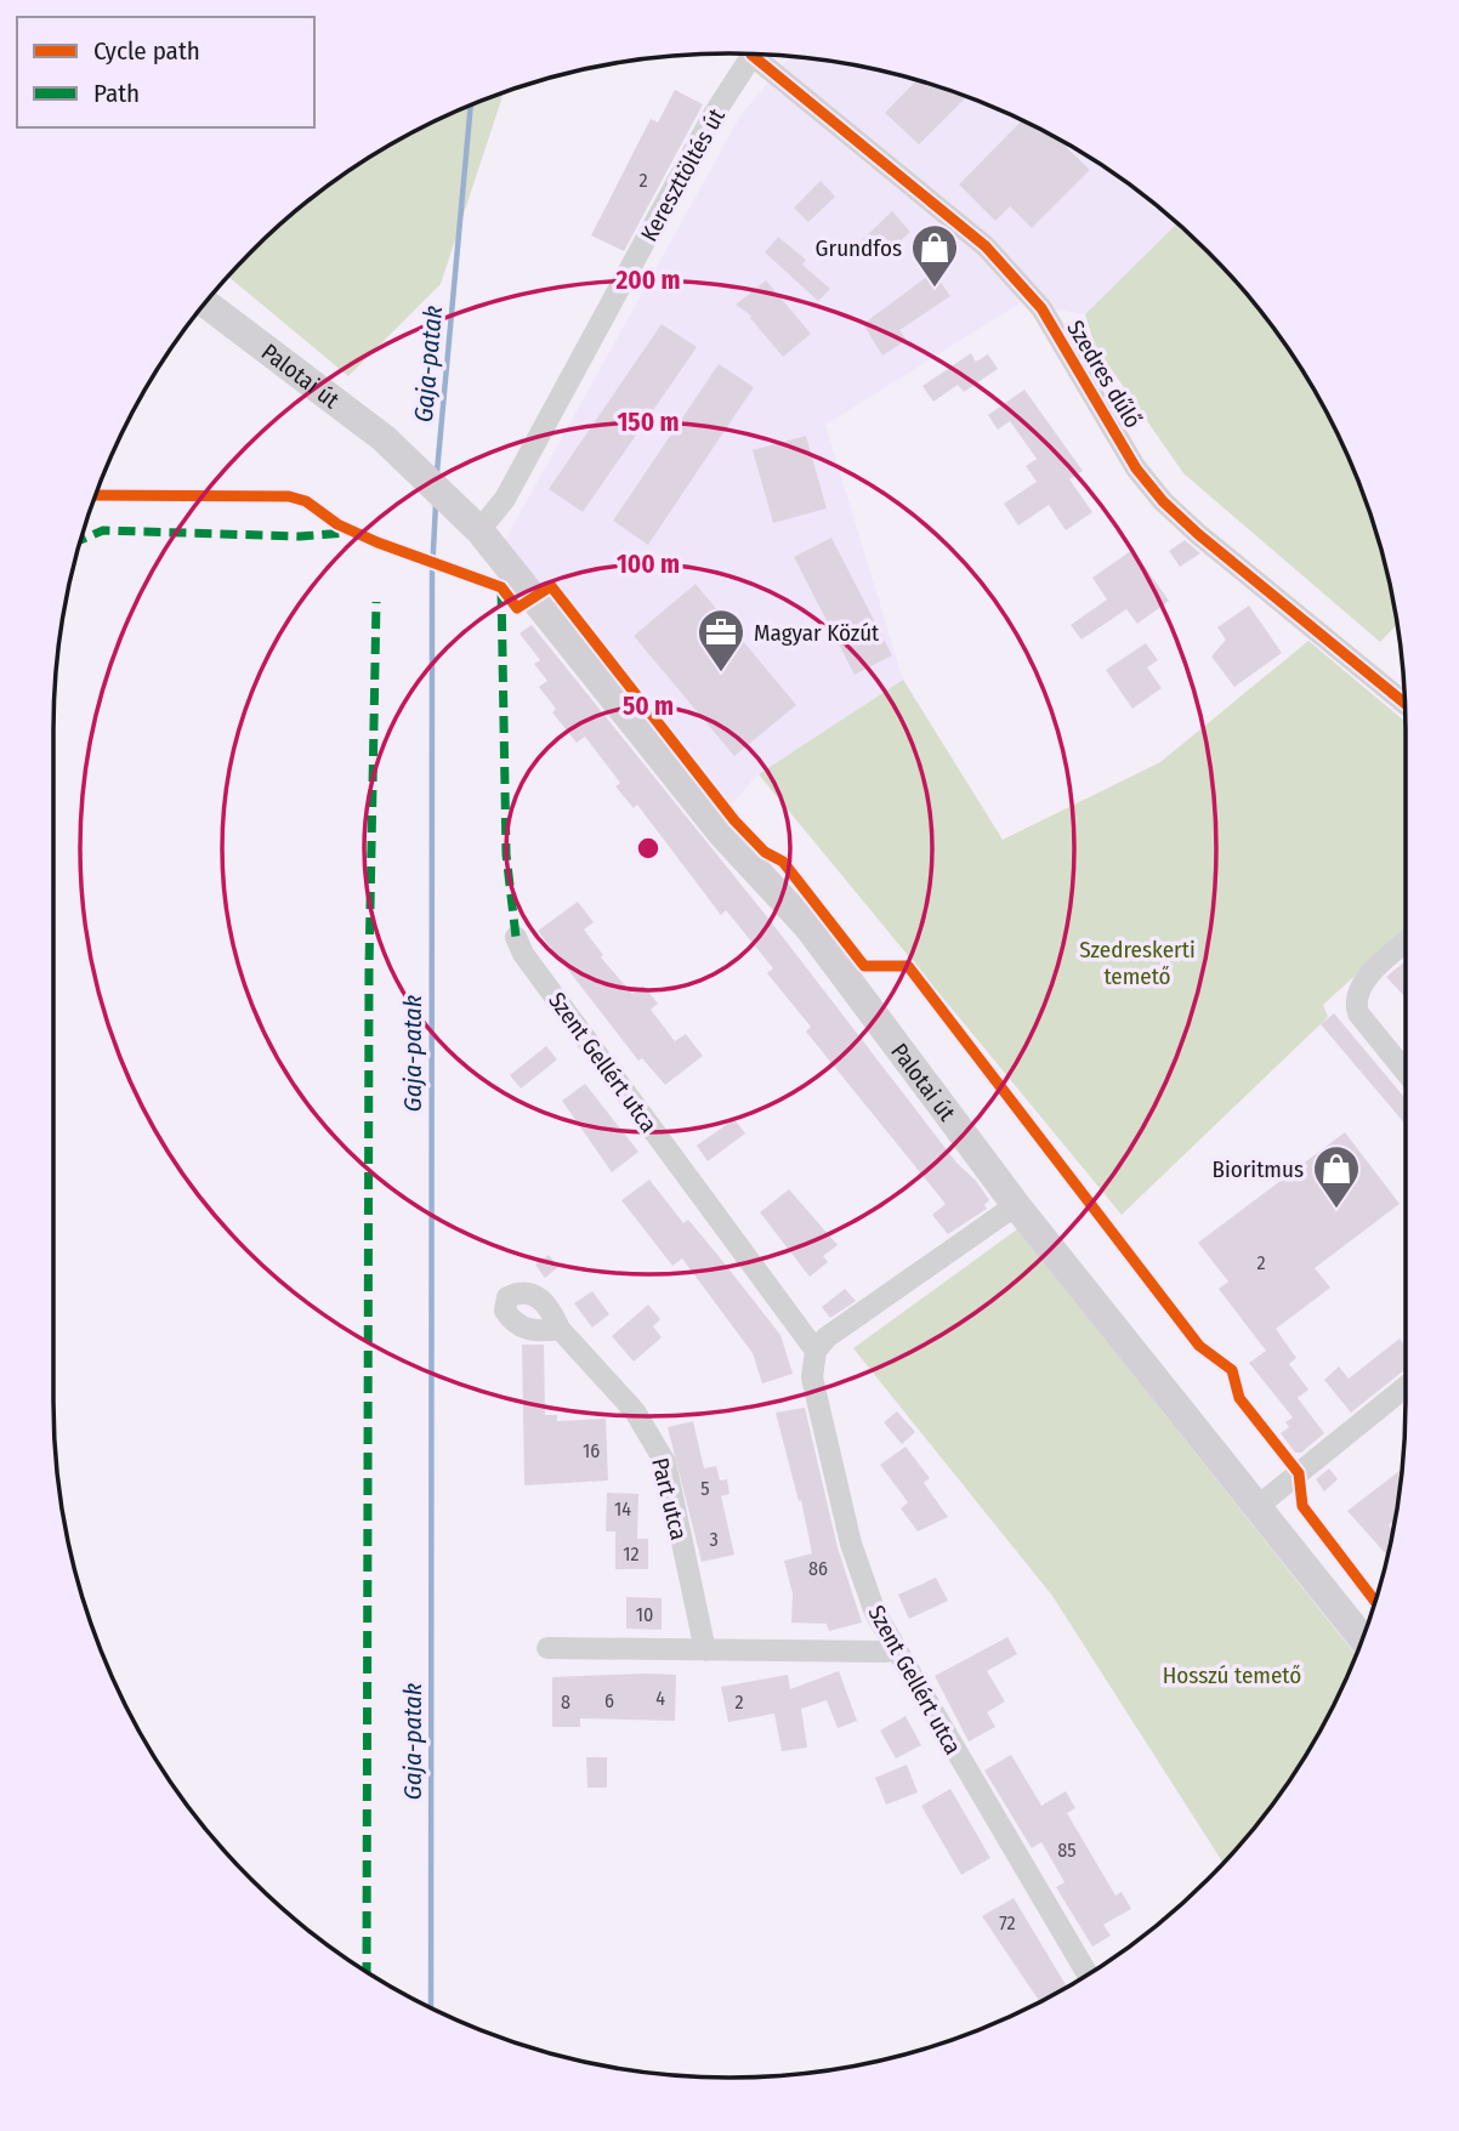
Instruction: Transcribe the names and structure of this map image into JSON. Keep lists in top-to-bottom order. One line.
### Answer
{"streets":{"main road":["Palotai út"],"street":["Kereszttöltés út","Szedres dűlő","Szent Gellért utca","Part utca"]},"crossings":[["Kereszttöltés út","Palotai út"]],"water":["Gaja-patak"],"parks":["Szedreskerti temető","Hosszú temető"],"places":{"shop":["Grundfos","Bioritmus"],"office":["Magyar Közút"]},"house_numbers":["2","2","16","5","14","3","12","86","10","4","6","8","2","85","72"],"legend":["Cycle path","Path"],"rings":["200 m","150 m","100 m","50 m"]}
